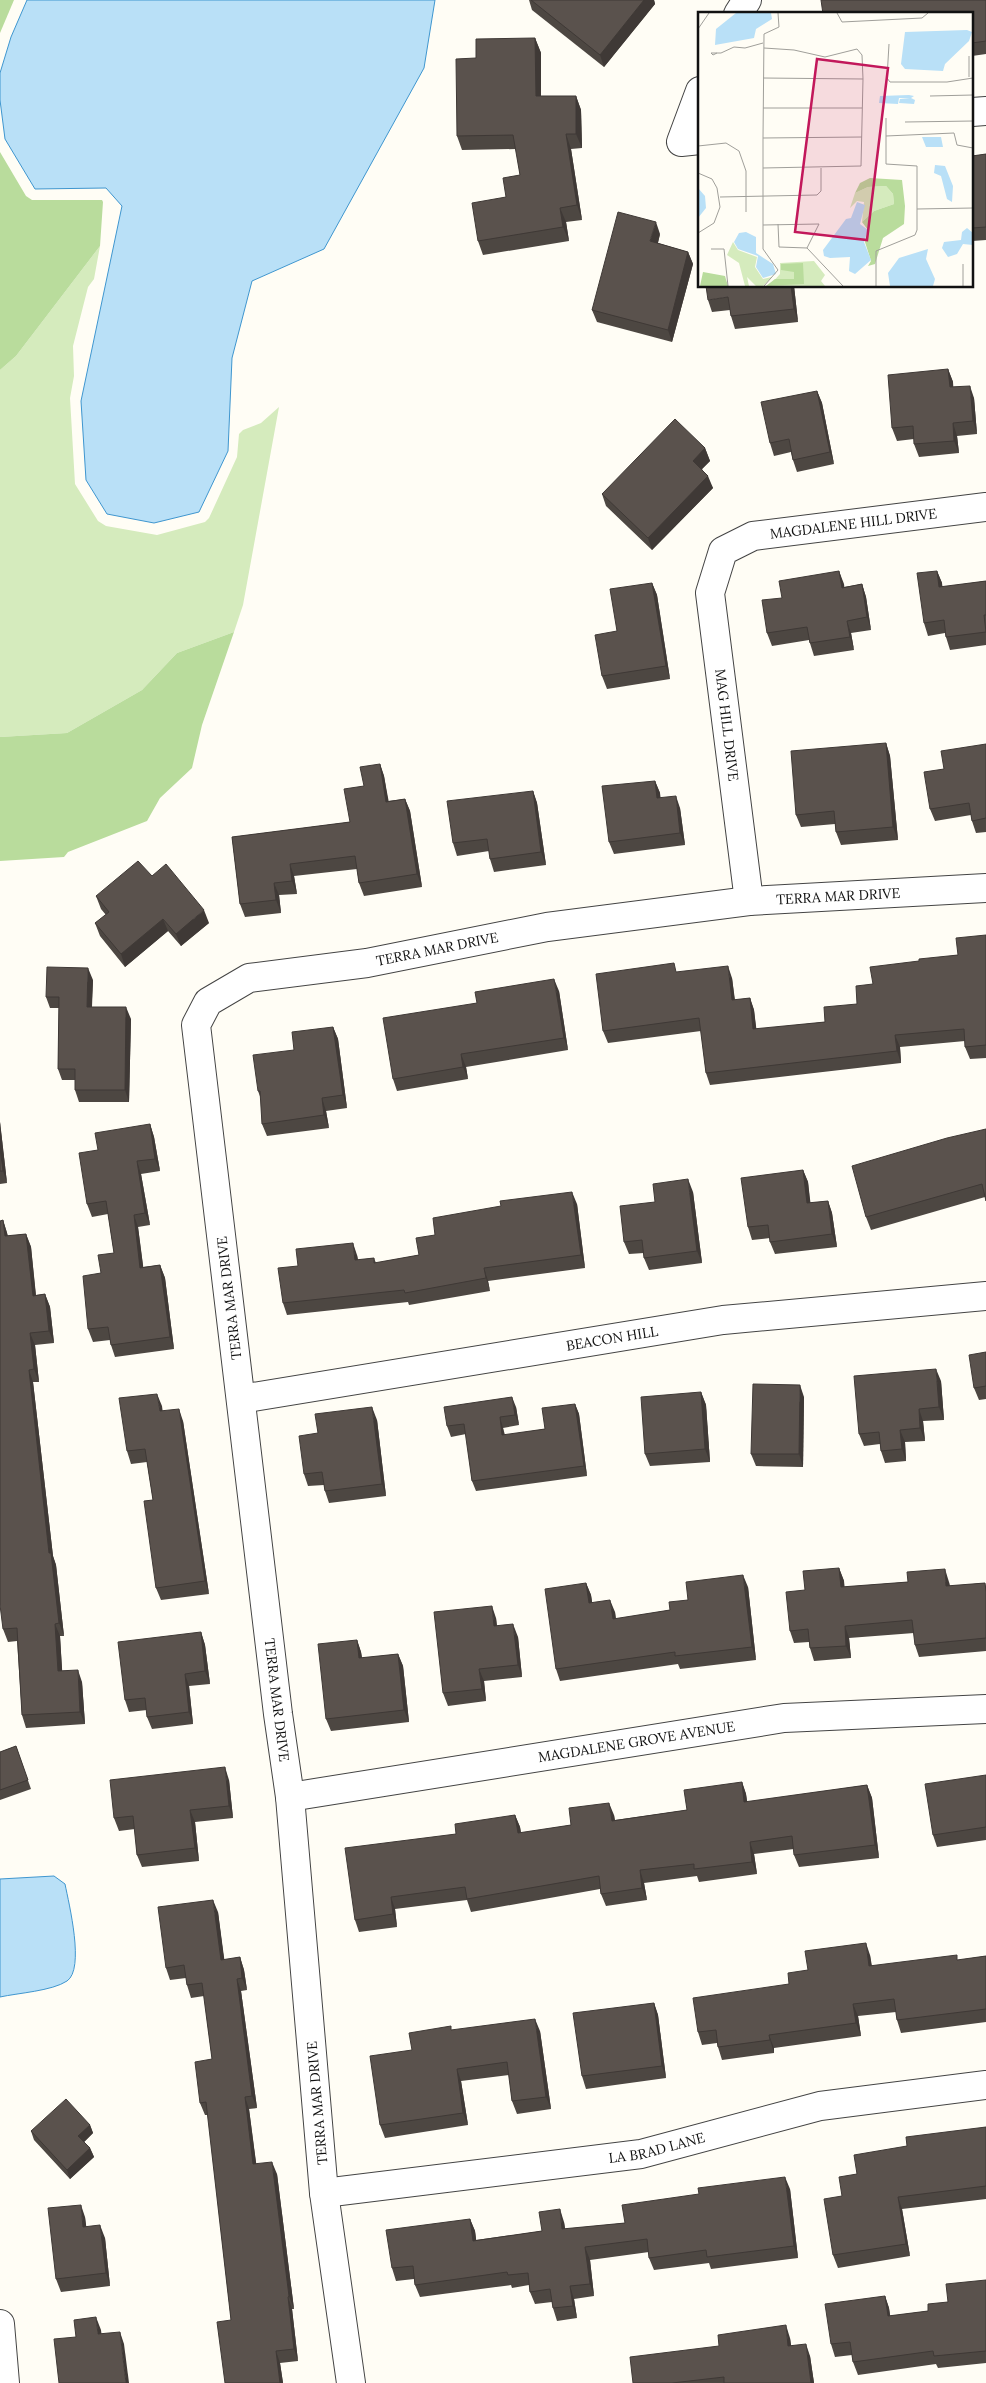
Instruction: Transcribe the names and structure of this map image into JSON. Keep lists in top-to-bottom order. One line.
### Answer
{"streets":{"street":["MAGDALENE HILL DRIVE","MAG HILL DRIVE","TERRA MAR DRIVE","BEACON HILL","MAGDALENE GROVE AVENUE","LA BRAD LANE"]},"crossings":[["MAGDALENE HILL DRIVE","MAG HILL DRIVE"],["MAG HILL DRIVE","TERRA MAR DRIVE"],["TERRA MAR DRIVE","BEACON HILL"],["TERRA MAR DRIVE","MAGDALENE GROVE AVENUE"],["TERRA MAR DRIVE","LA BRAD LANE"]]}
